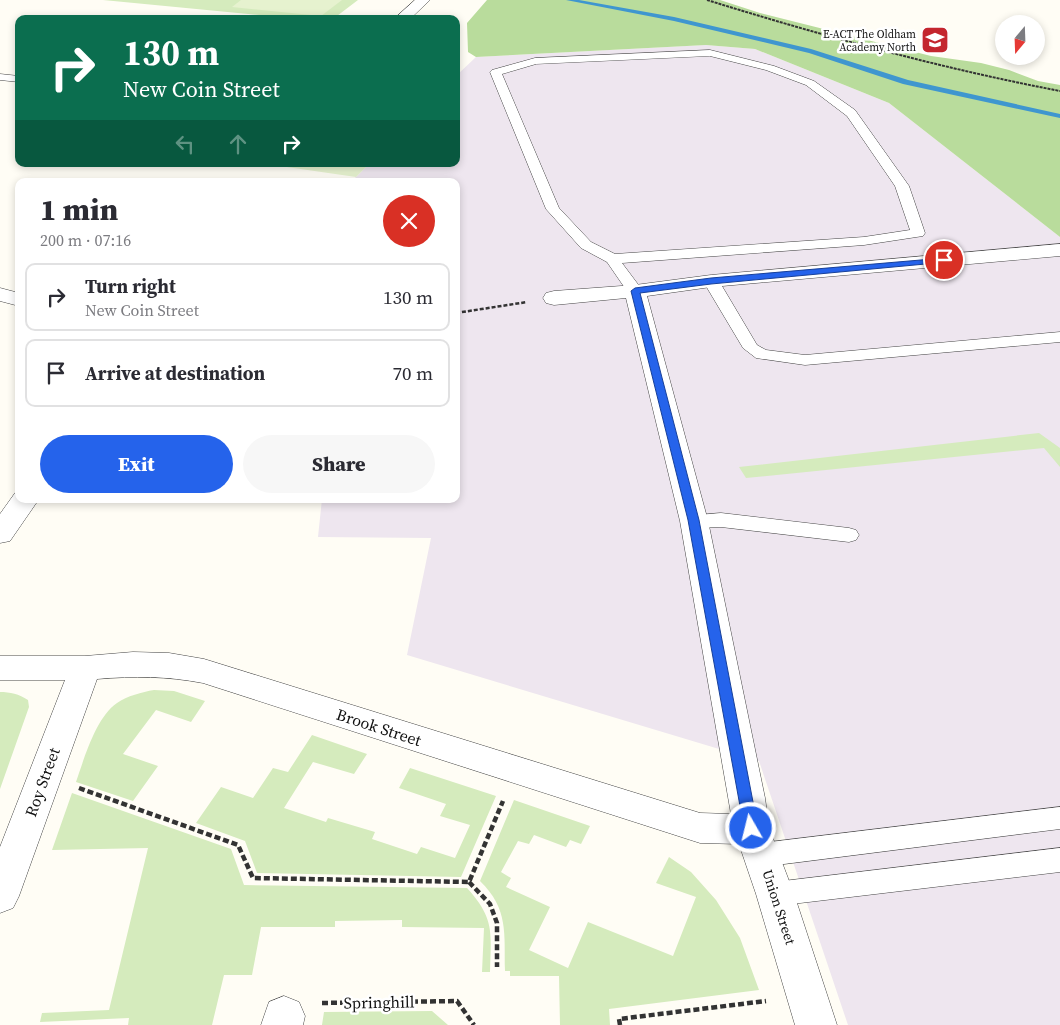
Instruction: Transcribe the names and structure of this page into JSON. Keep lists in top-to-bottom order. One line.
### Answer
{"streets":{"street":["Brook Street","Roy Street","Union Street"],"path":["Springhill"]},"crossings":[["Brook Street","Roy Street"],["Brook Street","Union Street"]],"places":{"school or university":["E-ACT The Oldham Academy North"]},"north":"bottom","page":{"turn":["130 m","New Coin Street"],"heading":["1 min","200 m · 07:16"],"list":[{"name":"Turn right","note":"New Coin Street","value":"130 m"},{"name":"Arrive at destination","value":"70 m"}],"buttons":["Exit","Share"]}}
